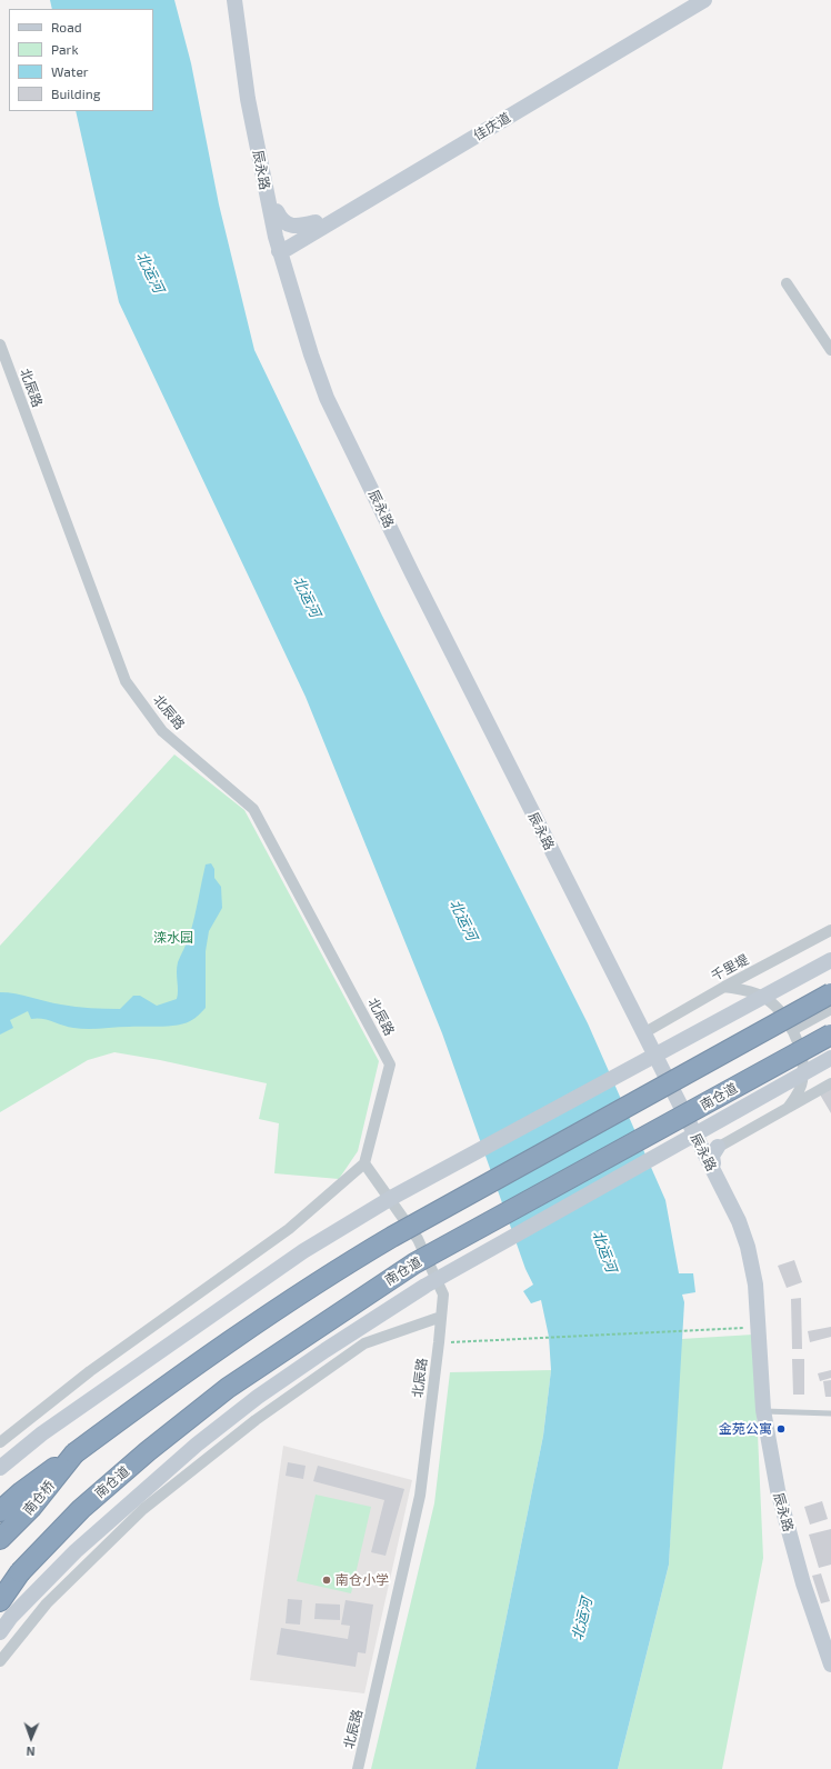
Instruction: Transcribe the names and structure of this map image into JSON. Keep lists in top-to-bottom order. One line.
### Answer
{"streets":{"highway":["南仓道","南仓桥"],"street":["佳庆道","辰永路","北辰路","千里堤"]},"crossings":[["佳庆道","辰永路"],["辰永路","千里堤"]],"water":["北运河"],"parks":["滦水园"],"places":["金苑公寓","南仓小学"],"legend":["Road","Park","Water","Building"],"north":"bottom"}
